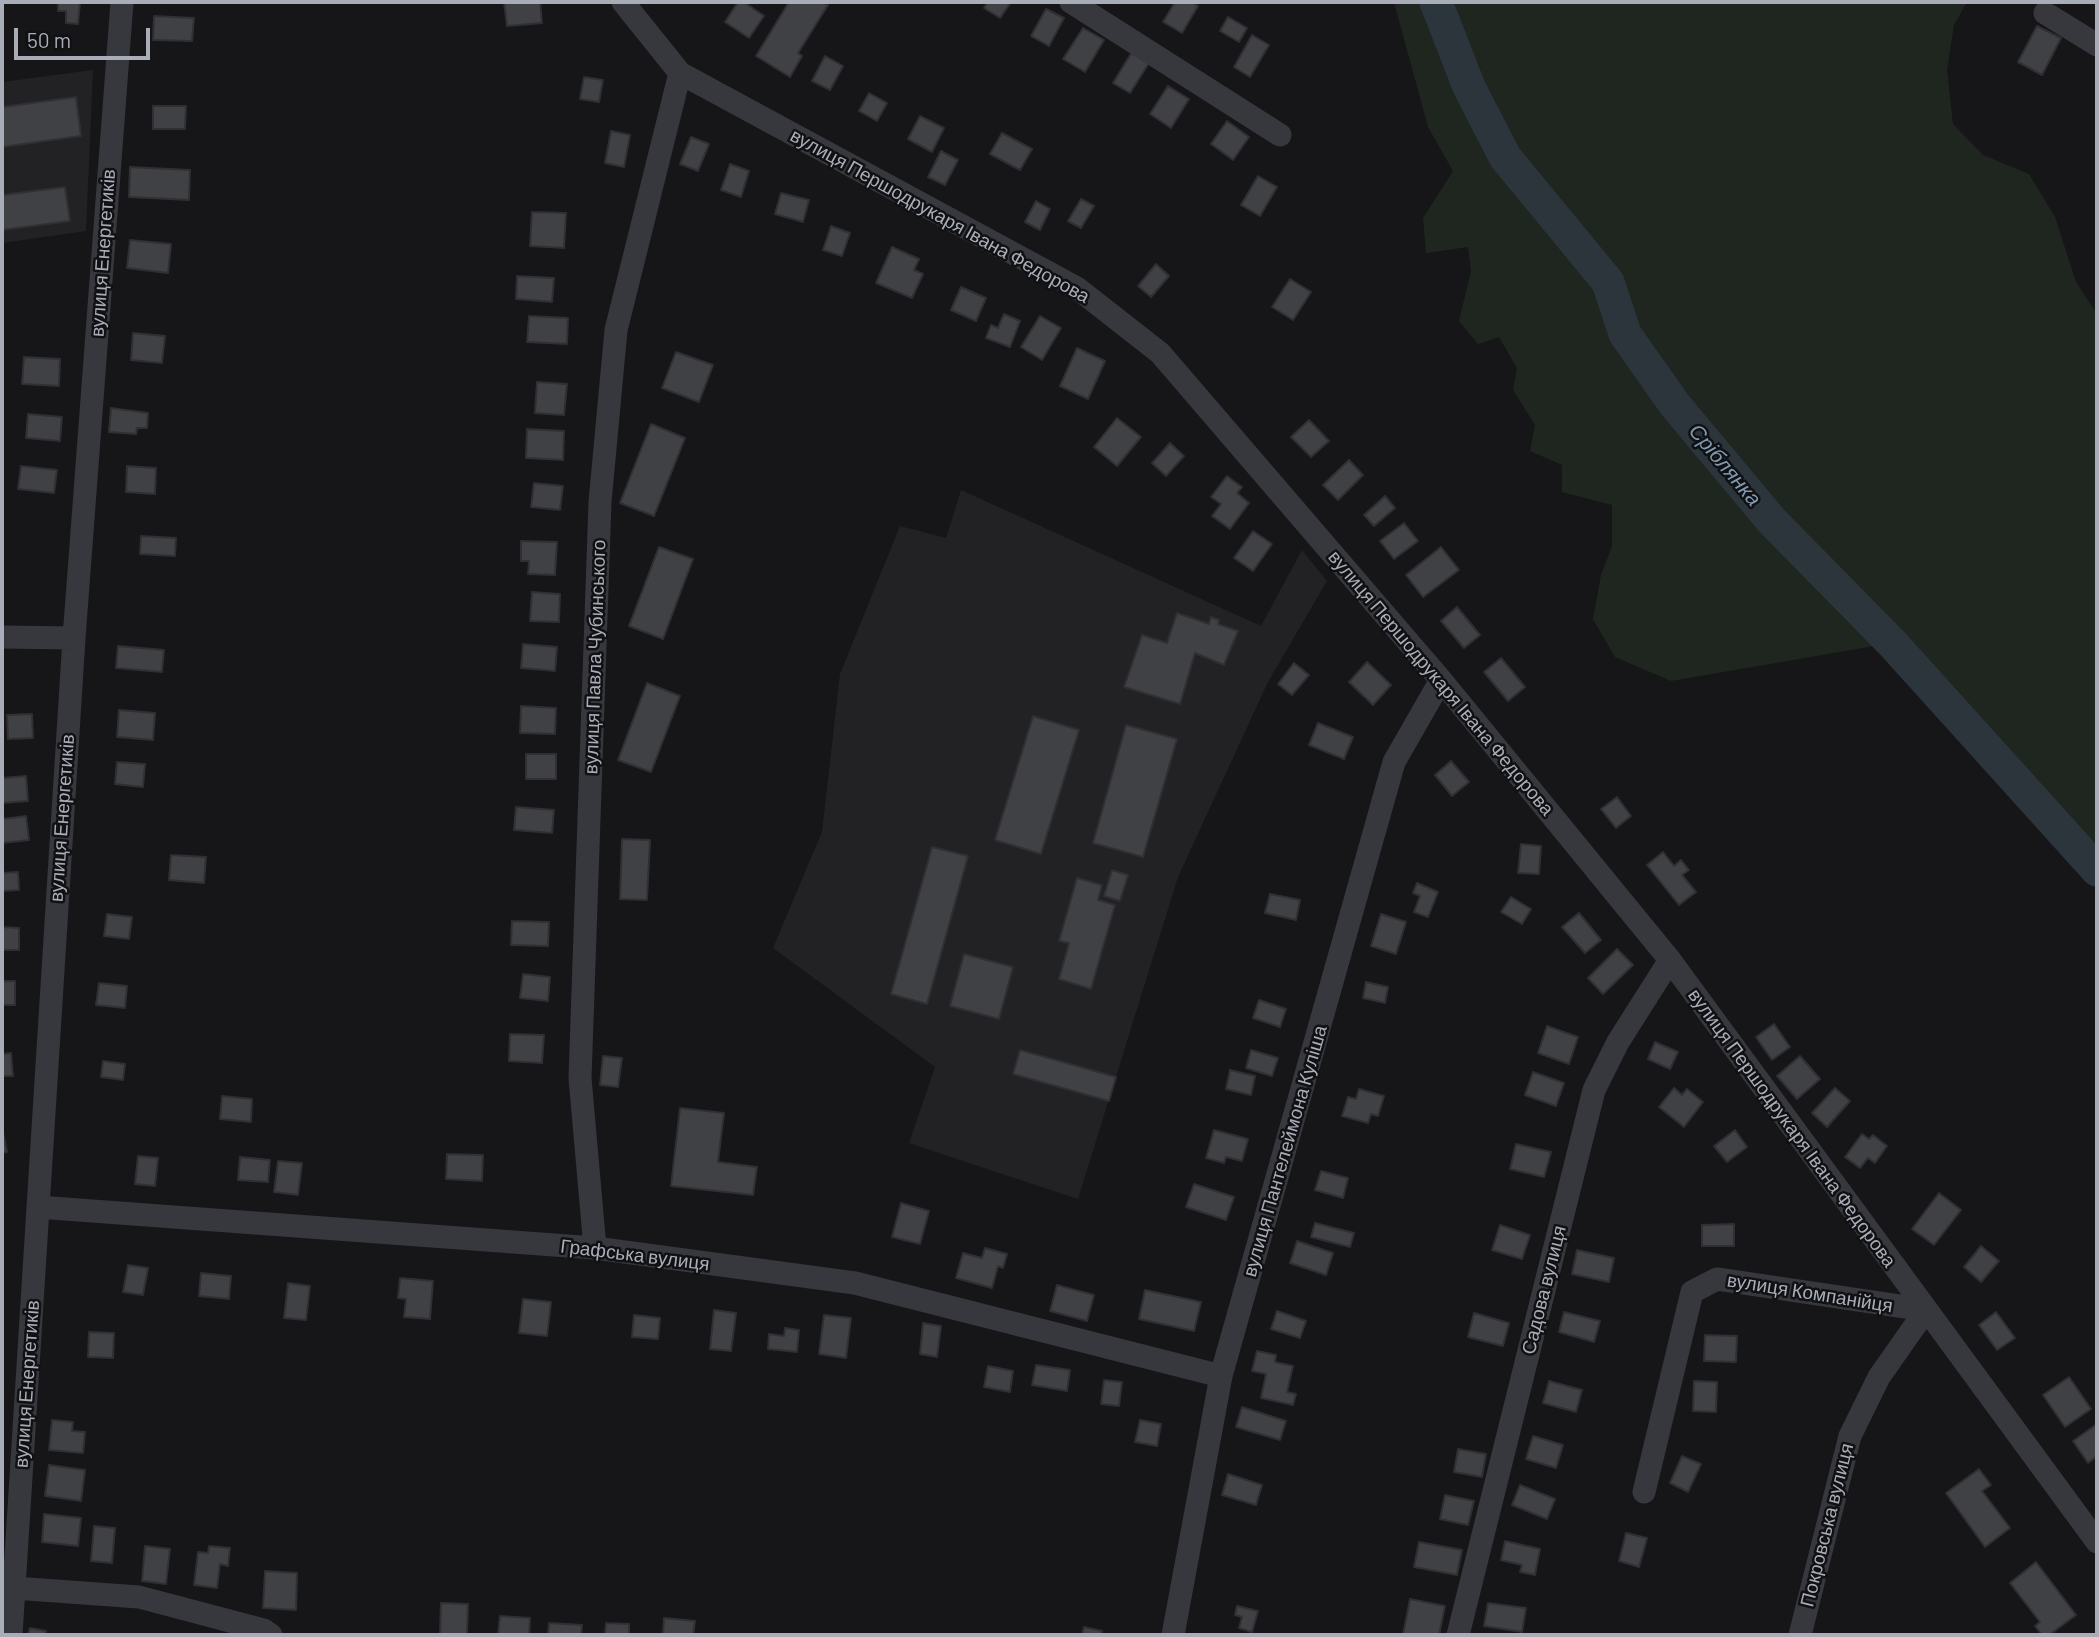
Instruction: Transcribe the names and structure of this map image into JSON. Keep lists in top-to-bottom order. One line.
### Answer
{"streets":{"street":["вулиця Першодрукаря Івана Федорова","вулиця Енергетиків","вулиця Павла Чубинського","вулиця Пантелеймона Куліша","Графська вулиця","Садова вулиця","вулиця Компанійця","Покровська вулиця"]},"crossings":[["вулиця Першодрукаря Івана Федорова","вулиця Павла Чубинського"],["вулиця Першодрукаря Івана Федорова","вулиця Пантелеймона Куліша"],["вулиця Першодрукаря Івана Федорова","Садова вулиця"],["вулиця Першодрукаря Івана Федорова","вулиця Компанійця"],["вулиця Першодрукаря Івана Федорова","Покровська вулиця"],["вулиця Енергетиків","Графська вулиця"],["вулиця Павла Чубинського","Графська вулиця"],["вулиця Пантелеймона Куліша","Графська вулиця"],["вулиця Компанійця","Покровська вулиця"]],"water":["Сріблянка"],"scale_bar":"50 m"}
